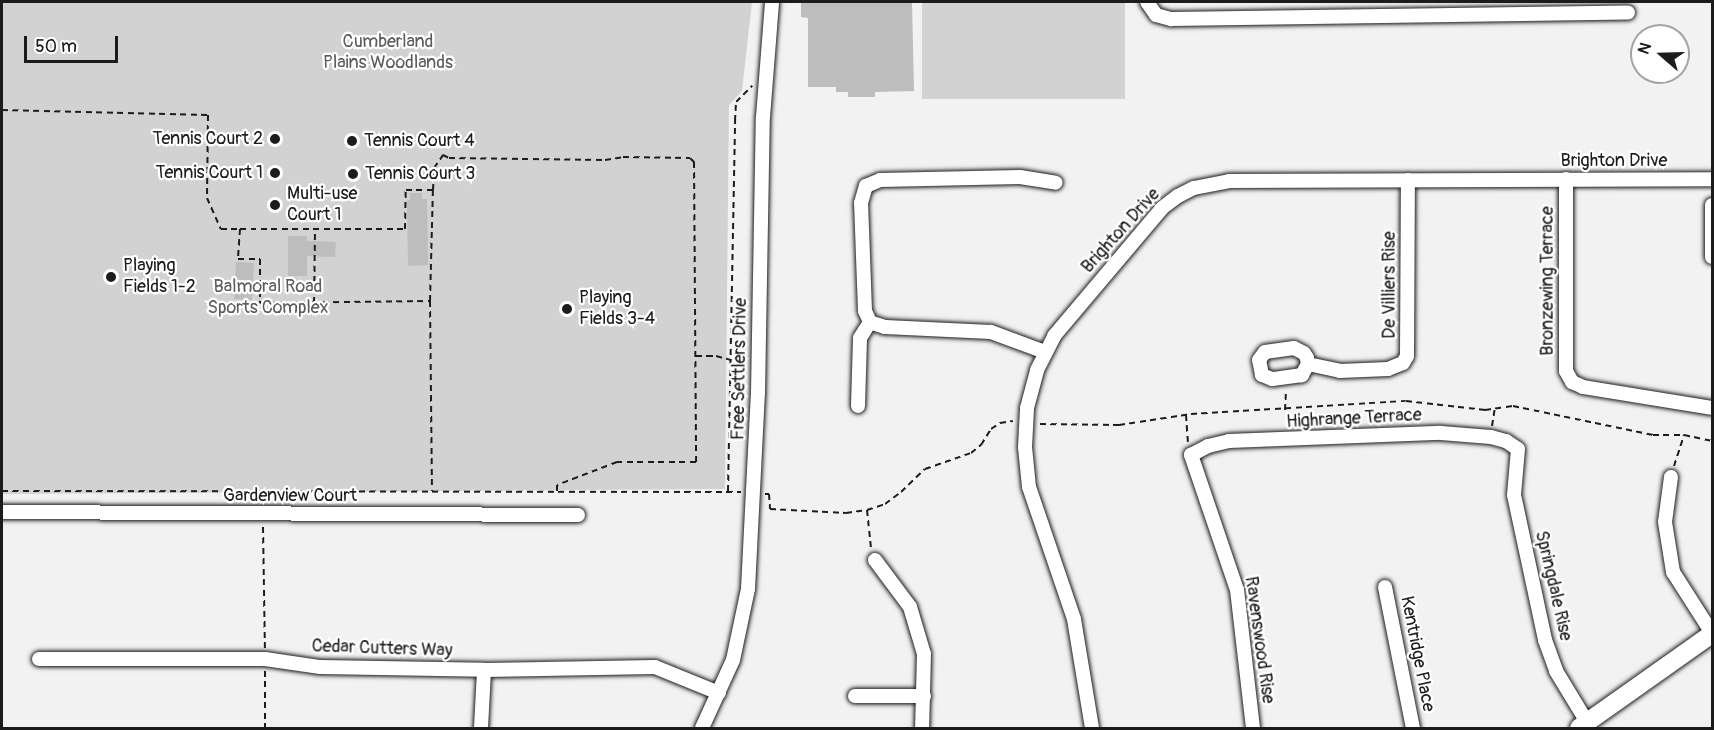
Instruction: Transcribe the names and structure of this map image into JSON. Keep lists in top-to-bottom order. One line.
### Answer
{"streets":{"street":["Brighton Drive","Bronzewing Terrace","De Villiers Rise","Free Settlers Drive","Highrange Terrace","Gardenview Court","Springdale Rise","Ravenswood Rise","Cedar Cutters Way","Kentridge Place"]},"crossings":[["Brighton Drive","Bronzewing Terrace"],["Brighton Drive","De Villiers Rise"],["Free Settlers Drive","Cedar Cutters Way"],["Highrange Terrace","Springdale Rise"],["Highrange Terrace","Ravenswood Rise"]],"parks":["Cumberland Plains Woodlands","Balmoral Road Sports Complex"],"places":["Tennis Court 2","Tennis Court 4","Tennis Court 1","Tennis Court 3","Multi-use Court 1","Playing Fields 1-2","Playing Fields 3-4"],"scale_bar":"50 m","north":"left"}
